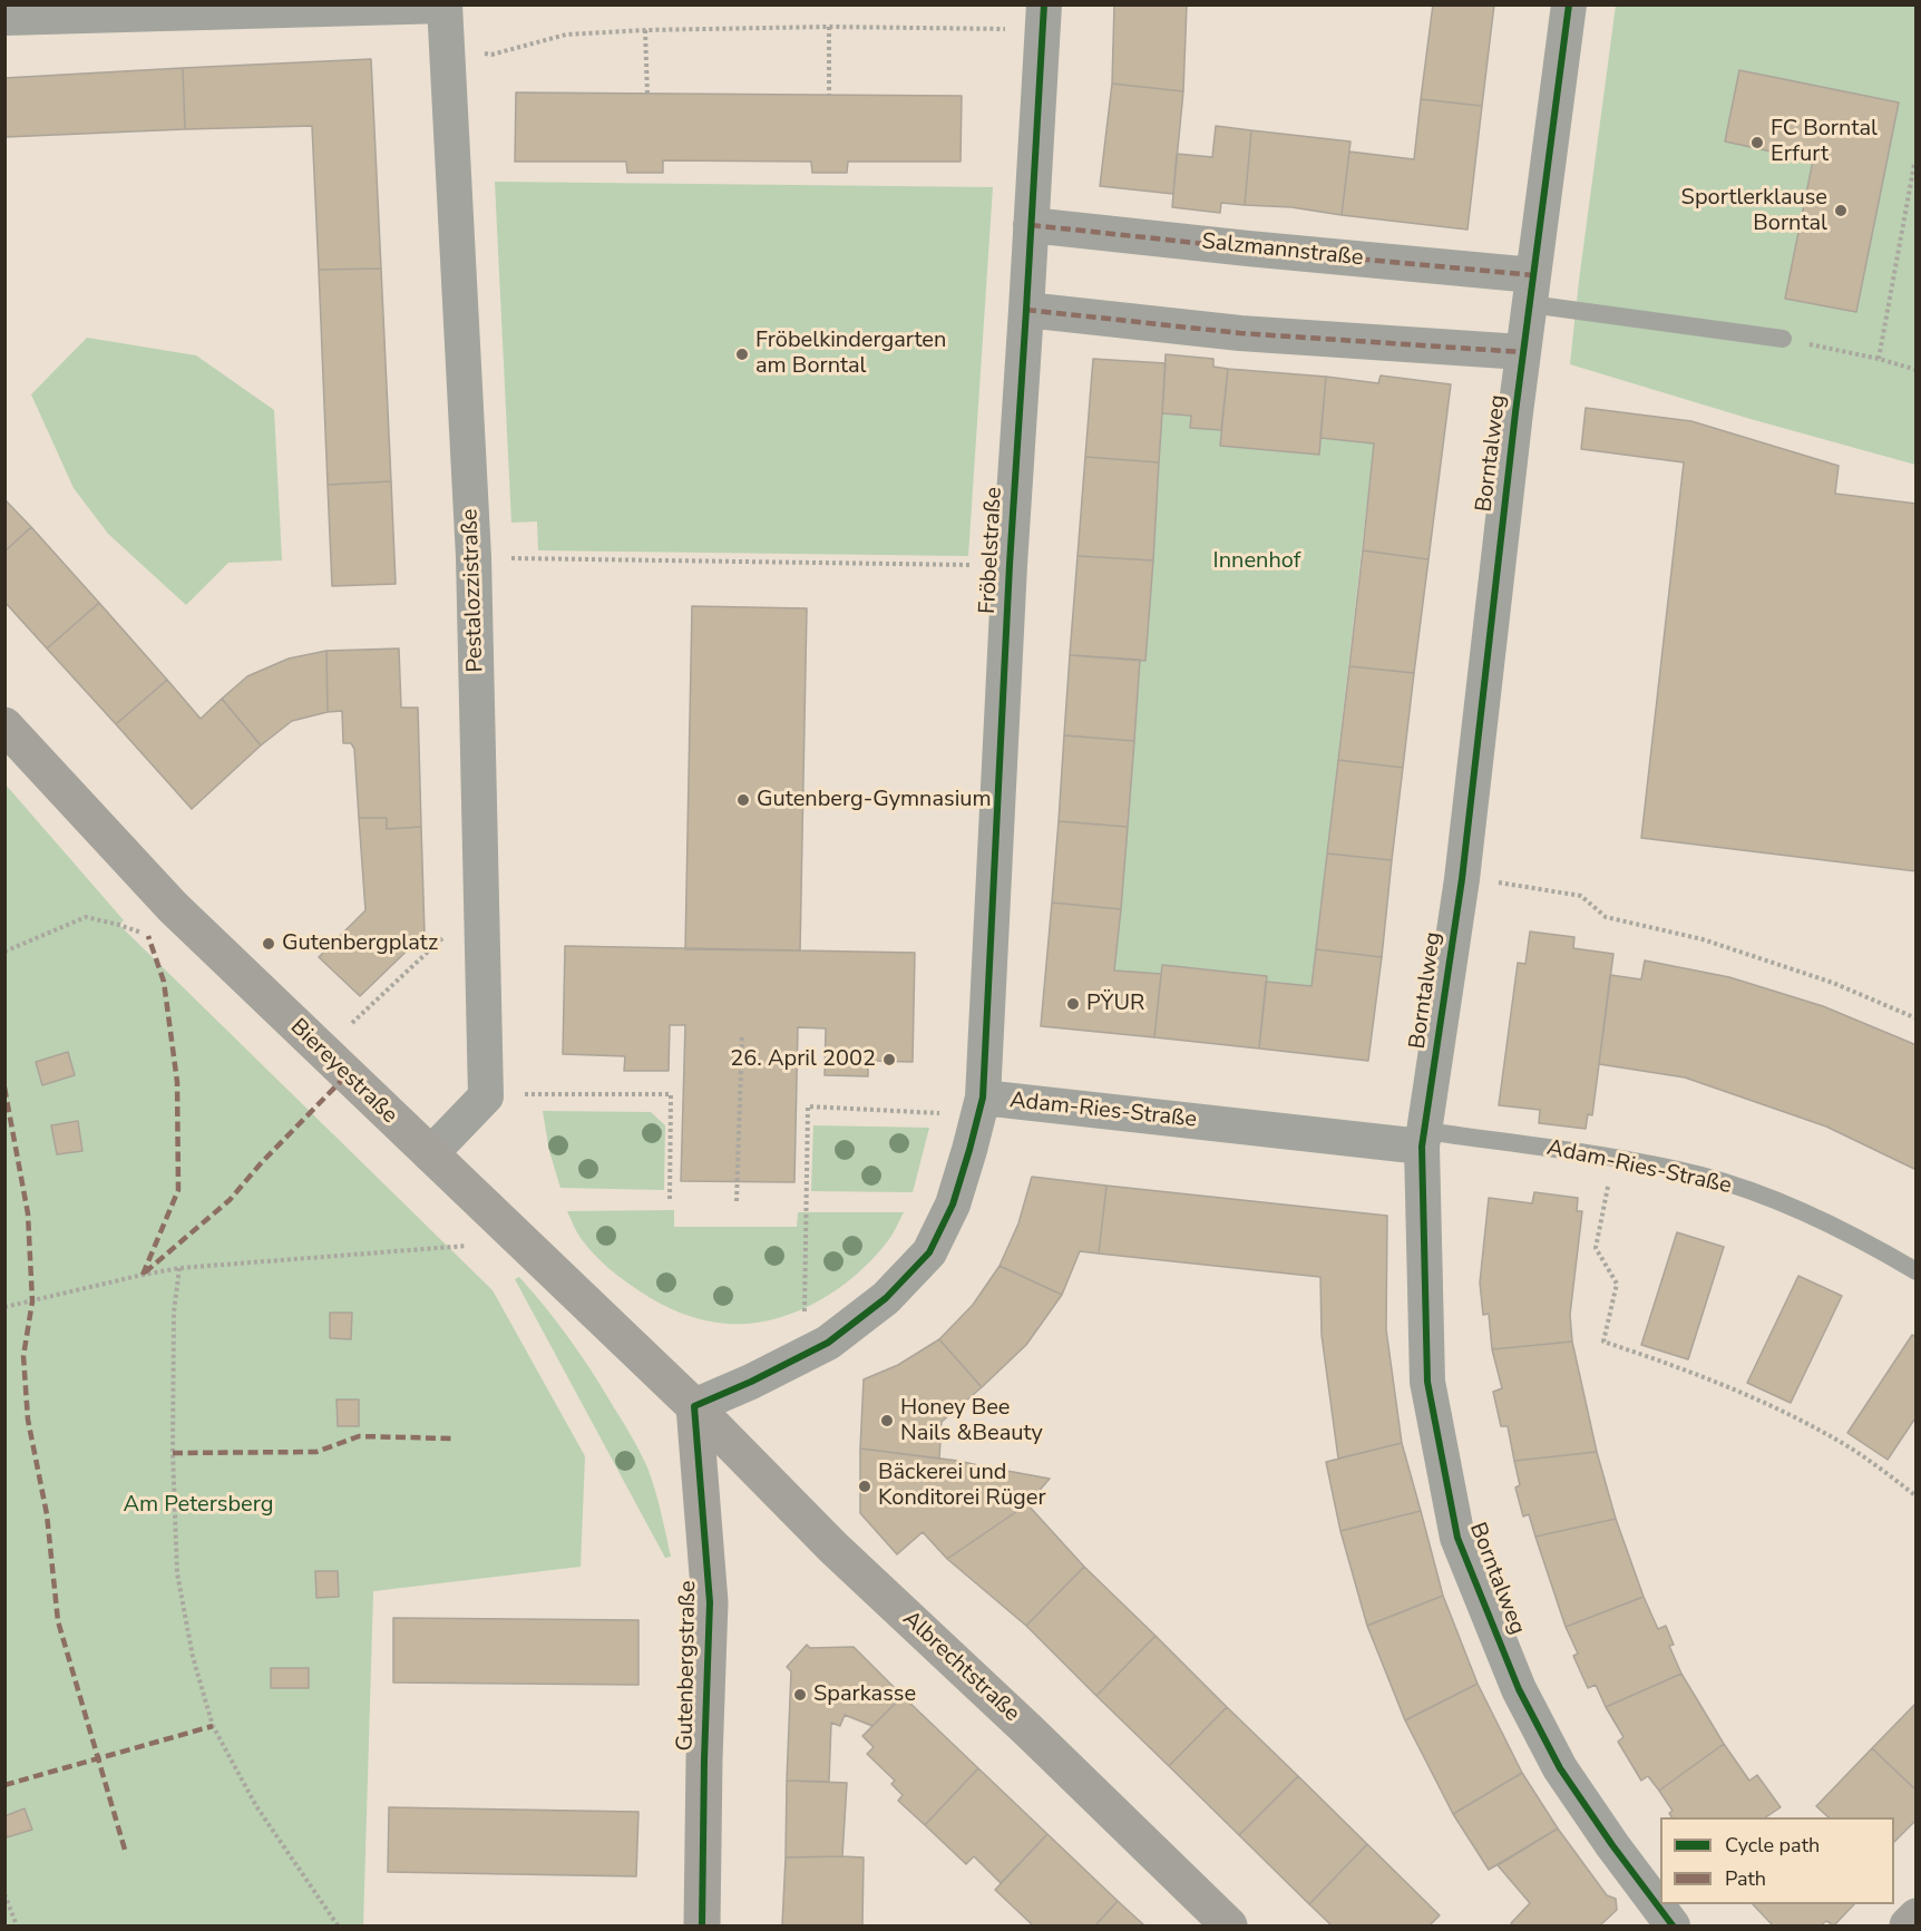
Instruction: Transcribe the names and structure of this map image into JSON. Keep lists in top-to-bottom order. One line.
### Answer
{"streets":{"main road":["Biereyestraße","Gutenbergstraße","Albrechtstraße"],"street":["Salzmannstraße","Borntalweg","Fröbelstraße","Pestalozzistraße","Adam-Ries-Straße"]},"crossings":[["Salzmannstraße","Borntalweg"],["Salzmannstraße","Fröbelstraße"],["Borntalweg","Adam-Ries-Straße"],["Fröbelstraße","Adam-Ries-Straße"],["Pestalozzistraße","Biereyestraße"],["Biereyestraße","Gutenbergstraße"],["Biereyestraße","Albrechtstraße"],["Gutenbergstraße","Albrechtstraße"]],"parks":["Innenhof","Am Petersberg"],"places":["FC Borntal Erfurt","Sportlerklause Borntal","Fröbelkindergarten am Borntal","Gutenberg-Gymnasium","Gutenbergplatz","PŸUR","26. April 2002","Honey Bee Nails &Beauty","Bäckerei und Konditorei Rüger","Sparkasse"],"legend":["Cycle path","Path"]}
